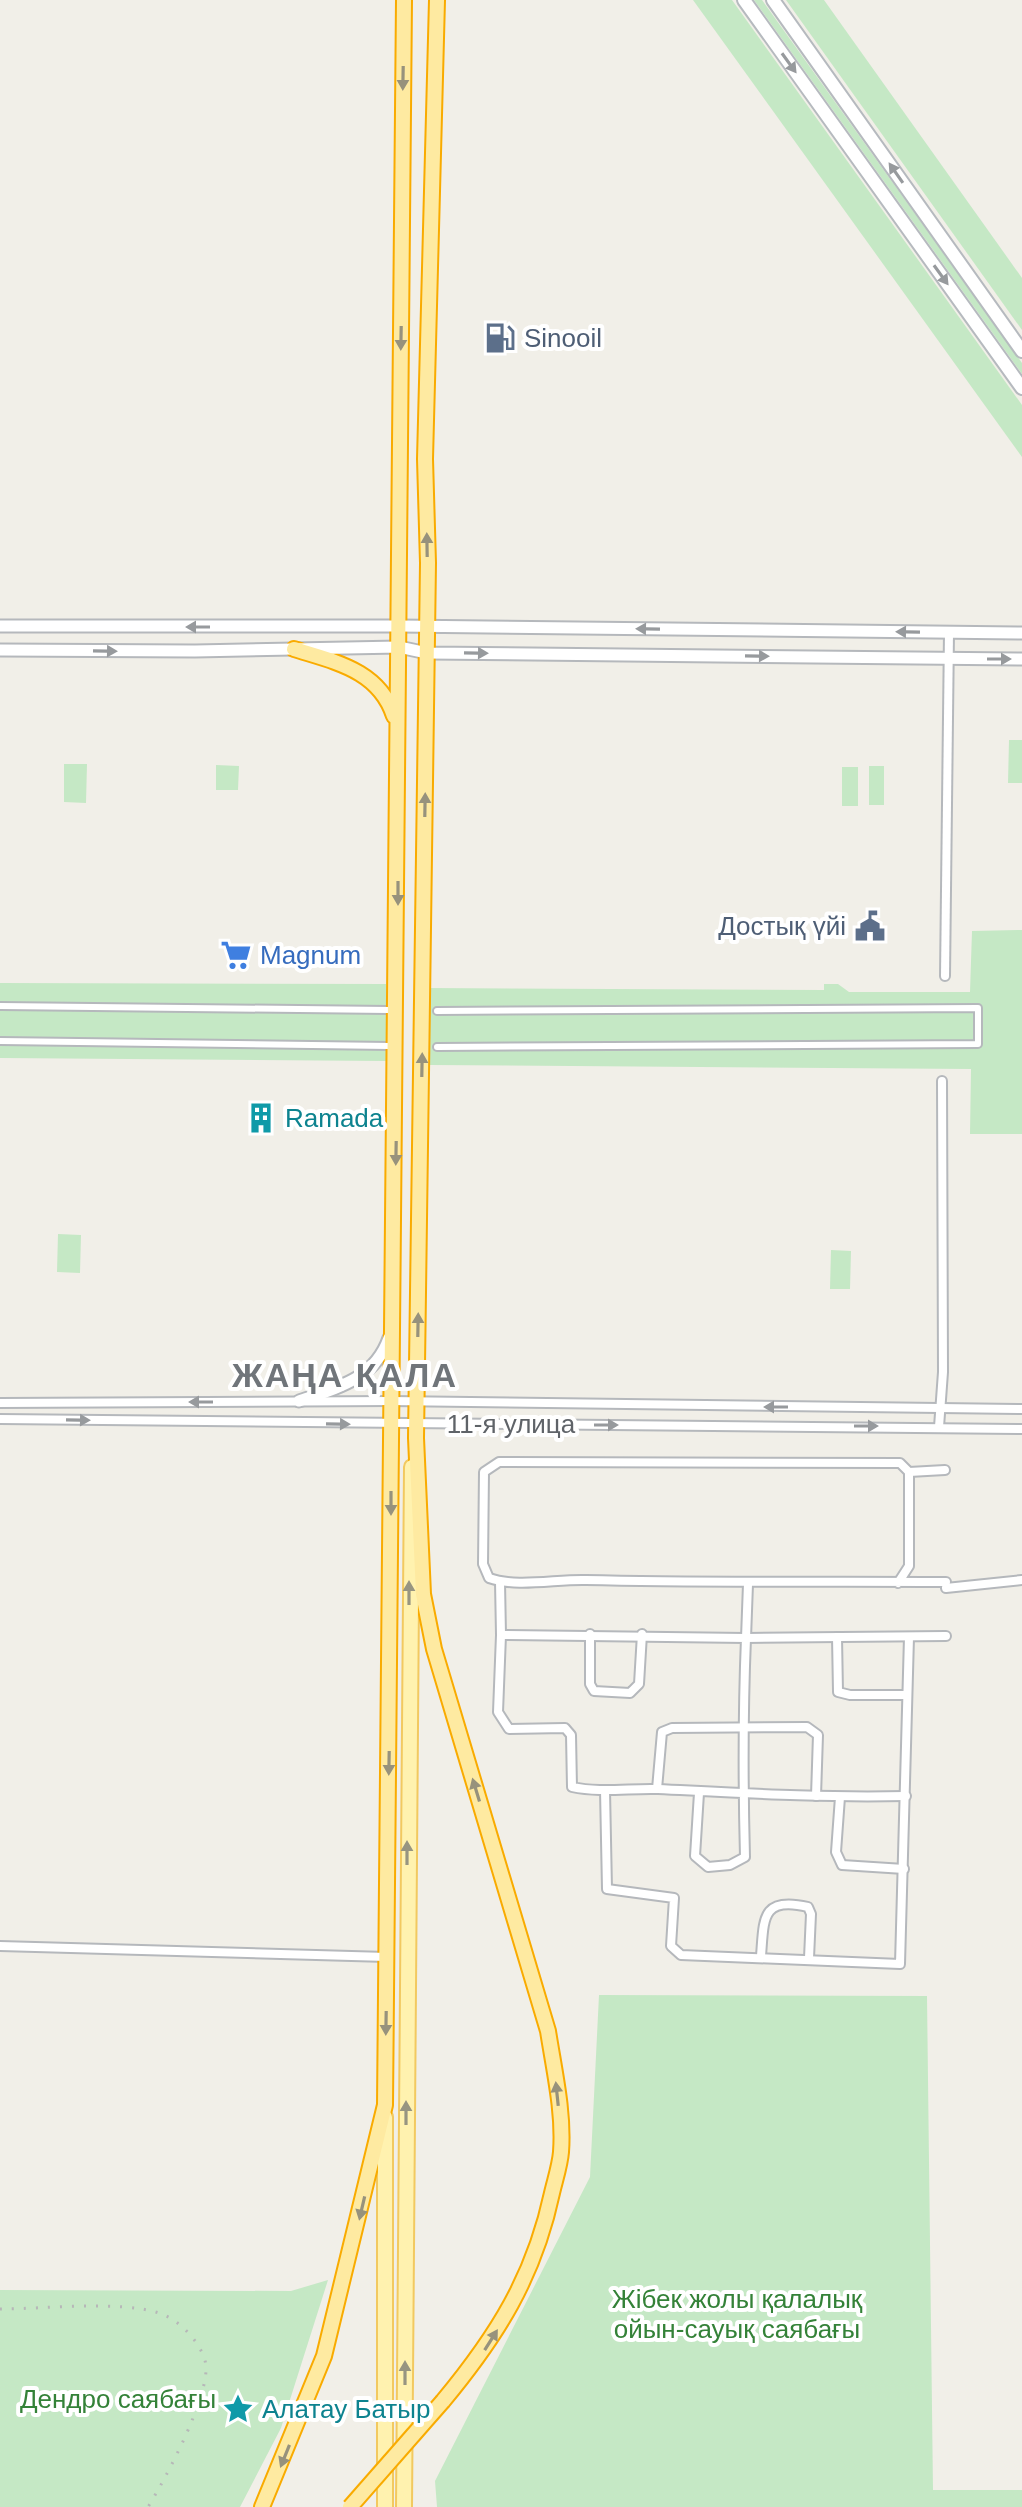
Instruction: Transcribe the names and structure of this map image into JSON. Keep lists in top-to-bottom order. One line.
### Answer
{"streets":{"street":["11-я улица"]},"districts":["ЖАҢА ҚАЛА"],"parks":["Жібек жолы қалалық ойын-сауық саябағы","Дендро саябағы"],"places":{"fuel station":["Sinooil"],"public building":["Достық үйі"],"supermarket":["Magnum"],"building":["Ramada"],"place":["Алатау Батыр"]}}
